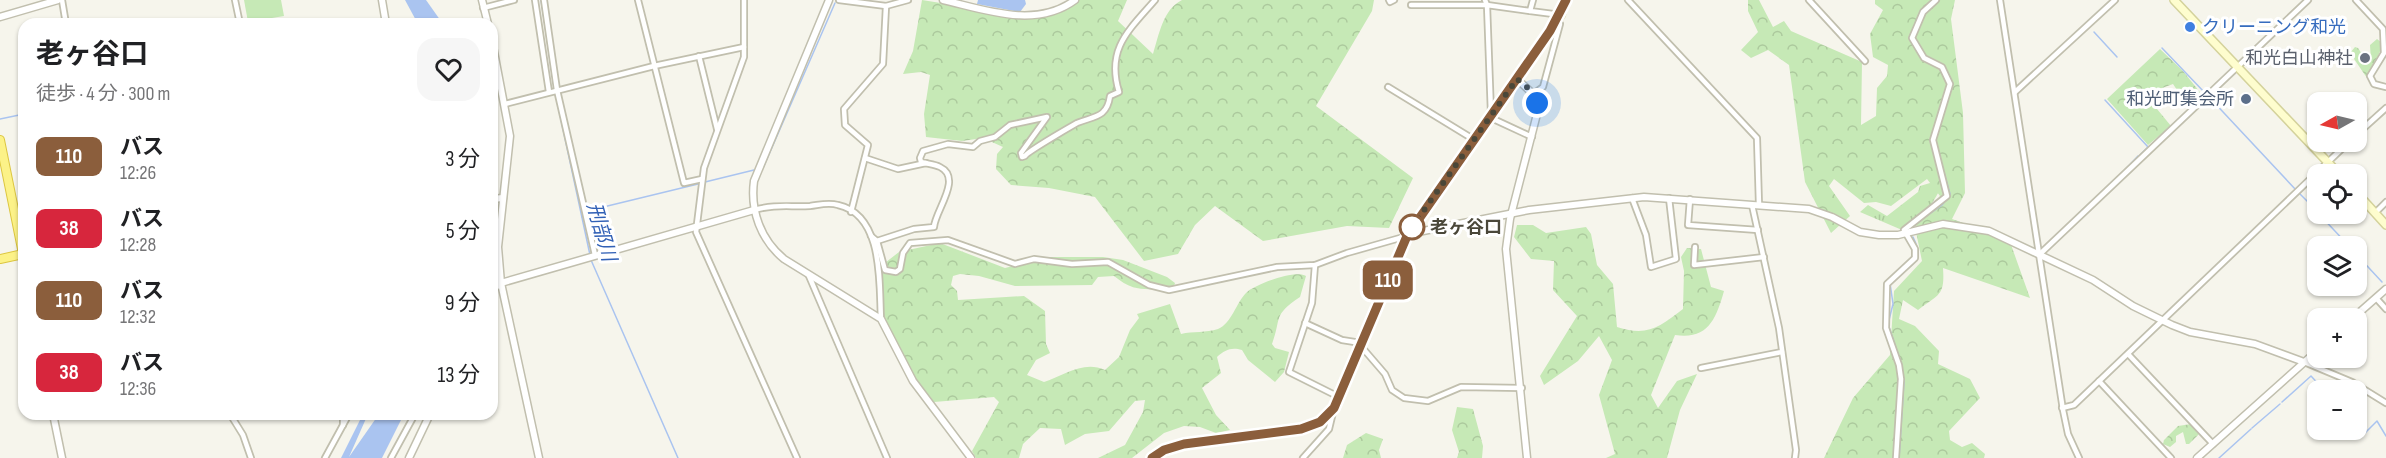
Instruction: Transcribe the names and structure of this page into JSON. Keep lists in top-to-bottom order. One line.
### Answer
{"water":["刑部川"],"places":["クリーニング和光","和光白山神社","和光町集会所","老ヶ谷口"],"lines":["bus line 110"],"north":"left","page":{"on_map":"110","heading":["老ヶ谷口","徒歩 · 4 分 · 300 m"],"map_buttons":["+","−"],"list":[{"mark":"110","name":"バス","note":"12:26","value":"3 分"},{"mark":"38","name":"バス","note":"12:28","value":"5 分"},{"mark":"110","name":"バス","note":"12:32","value":"9 分"},{"mark":"38","name":"バス","note":"12:36","value":"13 分"}]}}
